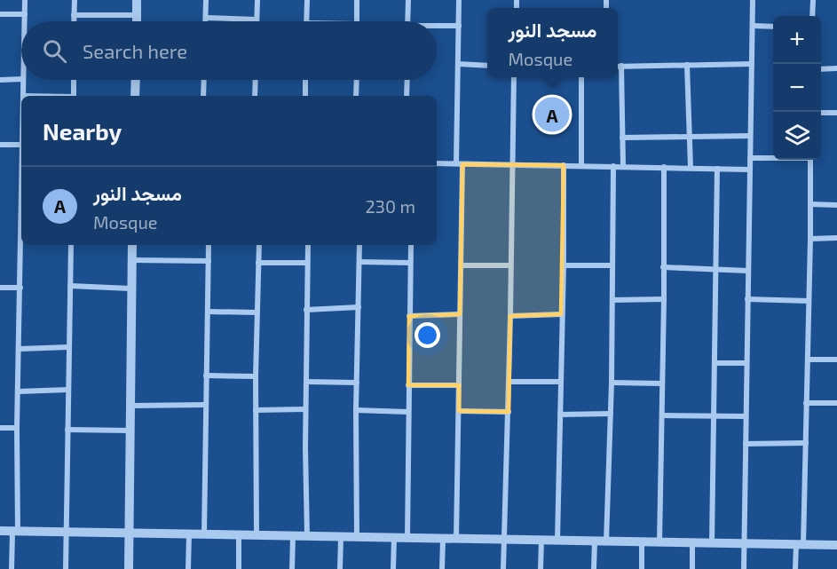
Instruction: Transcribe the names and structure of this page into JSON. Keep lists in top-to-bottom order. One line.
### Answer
{"page":{"popup":["مسجد النور","Mosque"],"map_buttons":["+","−"],"search":"Search here","pins":"A","heading":"Nearby","list":[{"mark":"A","name":"مسجد النور","note":"Mosque","value":"230 m"}]}}
